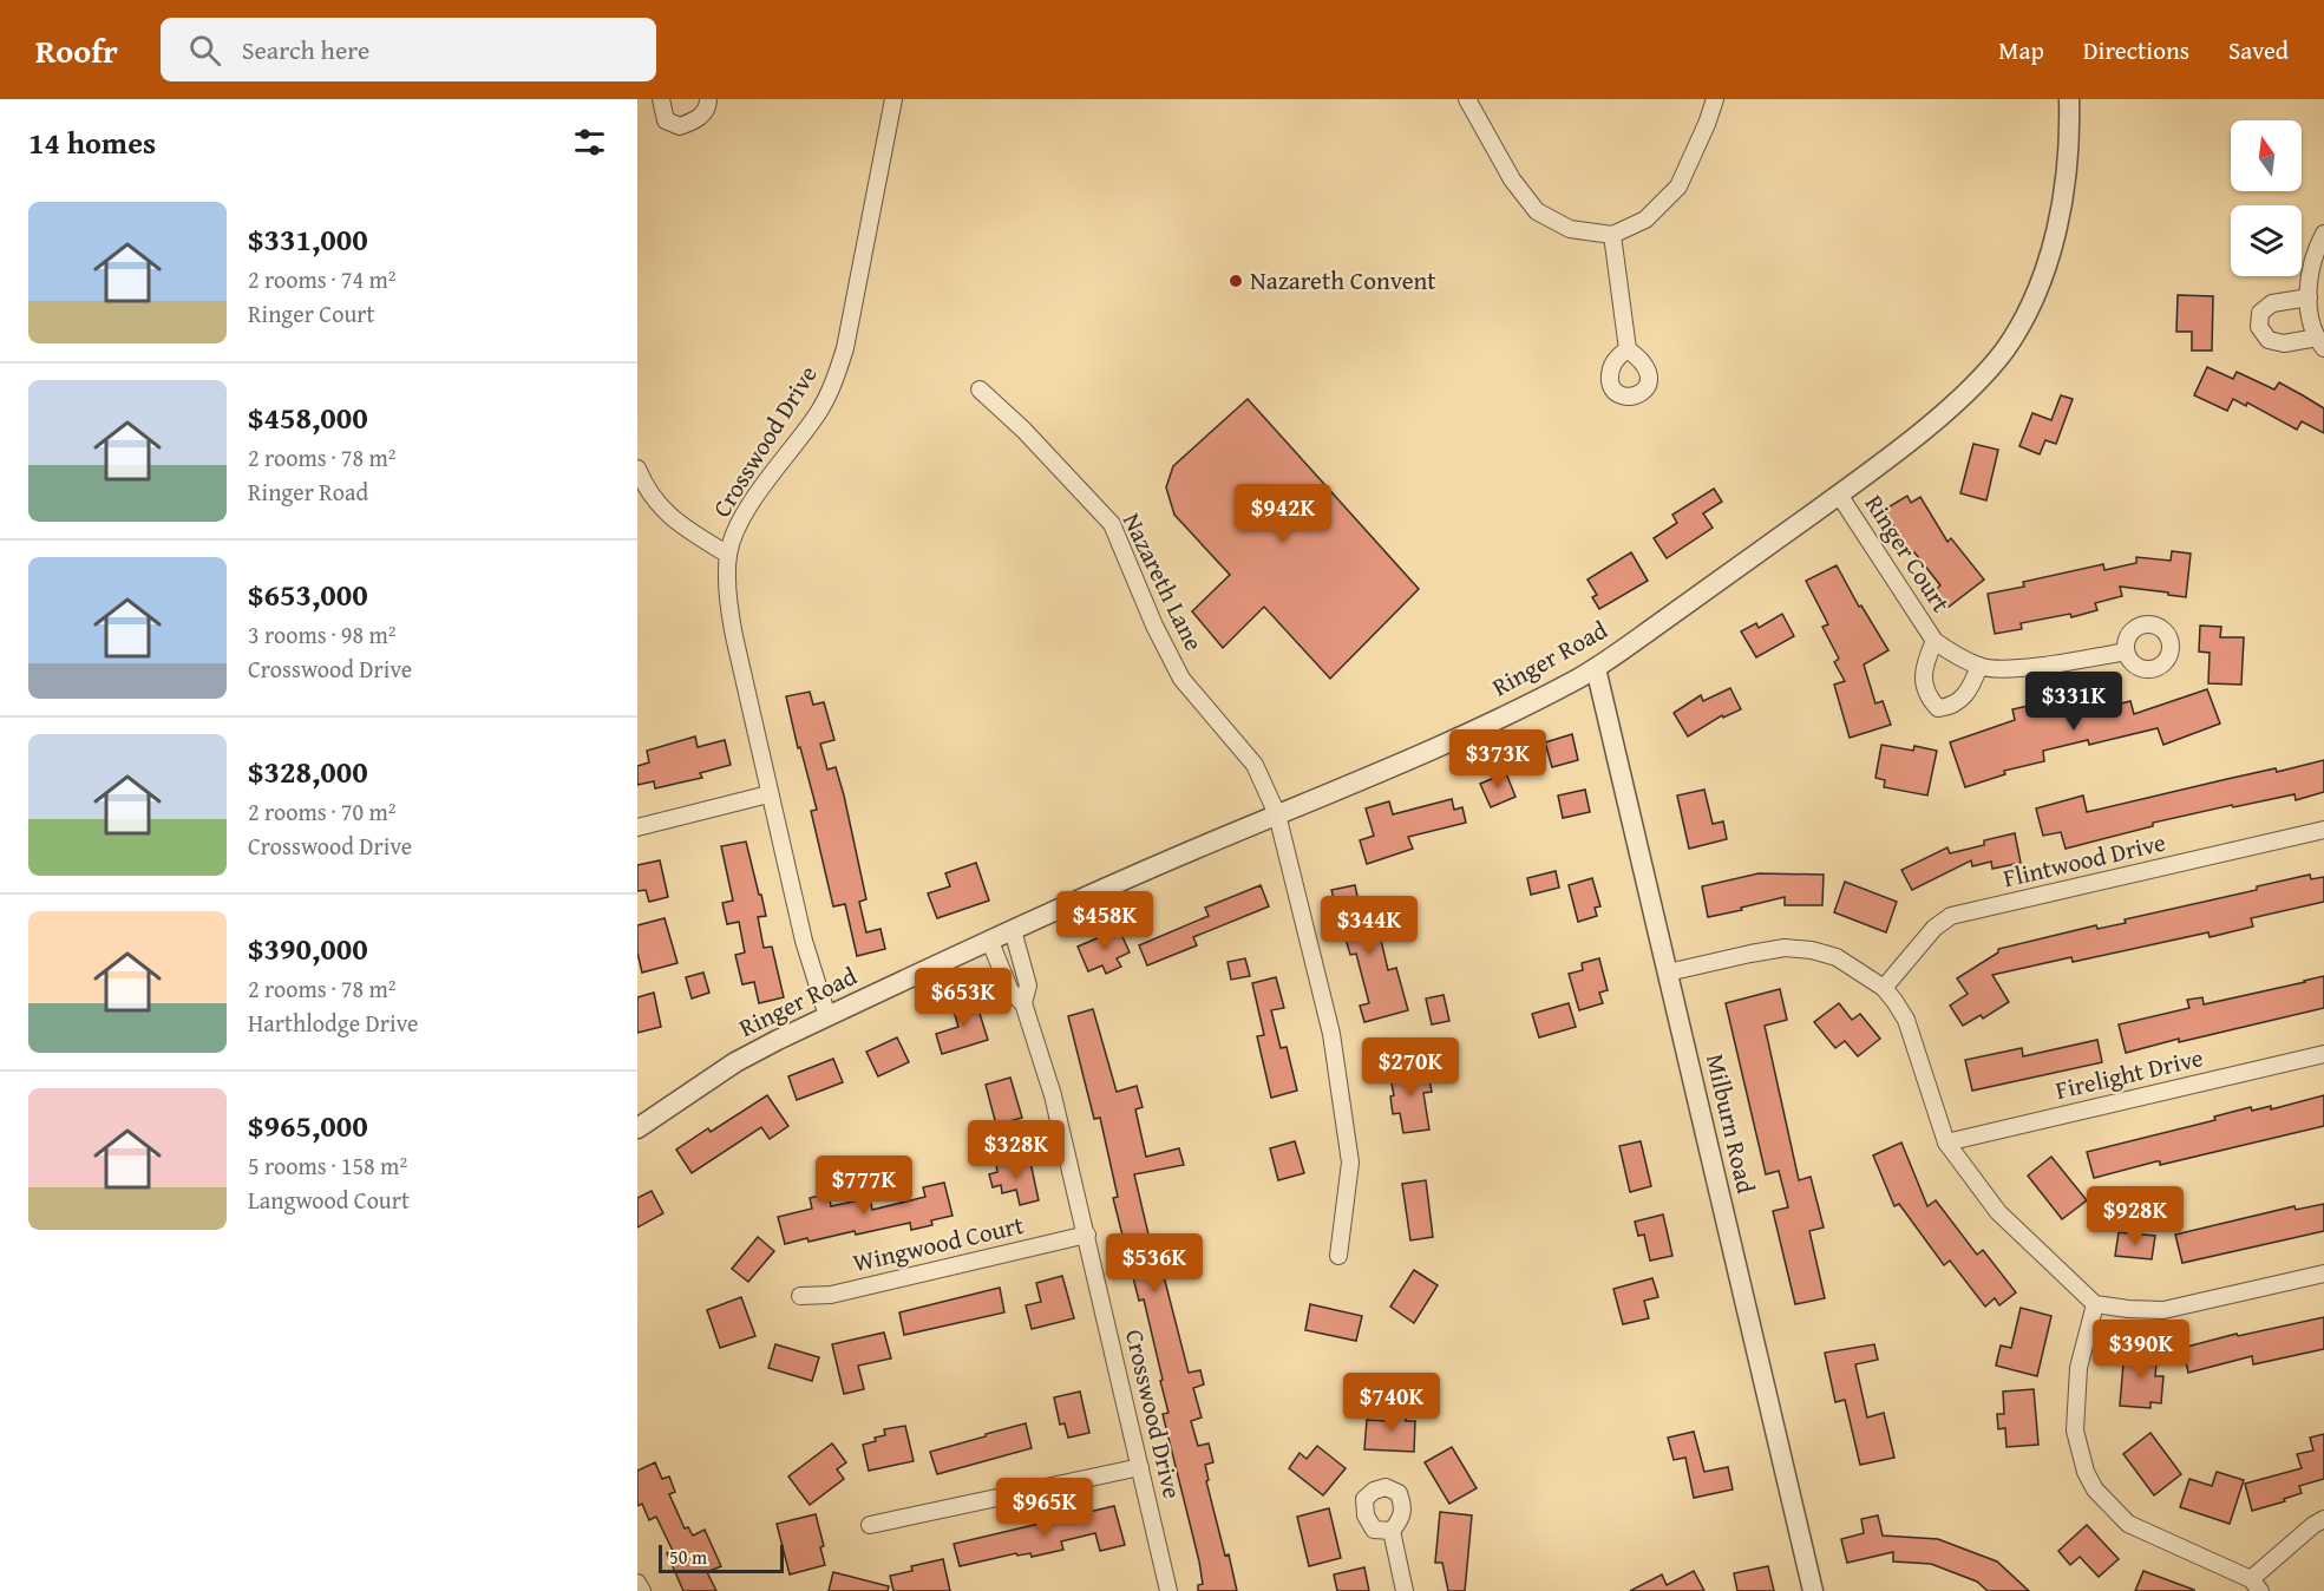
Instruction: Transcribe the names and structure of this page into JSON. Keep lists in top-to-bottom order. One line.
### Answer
{"streets":{"street":["Crosswood Drive","Ringer Court","Nazareth Lane","Ringer Road","Flintwood Drive","Firelight Drive","Milburn Road","Wingwood Court"]},"crossings":[["Crosswood Drive","Ringer Road"],["Crosswood Drive","Wingwood Court"],["Ringer Court","Ringer Road"],["Nazareth Lane","Ringer Road"],["Ringer Road","Milburn Road"]],"places":["Nazareth Convent"],"scale_bar":"50 m","north":"top","page":{"header":"Roofr","search":"Search here","nav":["Map","Directions","Saved"],"heading":"14 homes","list":[{"name":"$331,000","note":"2 rooms · 74 m² · Ringer Court"},{"name":"$458,000","note":"2 rooms · 78 m² · Ringer Road"},{"name":"$653,000","note":"3 rooms · 98 m² · Crosswood Drive"},{"name":"$328,000","note":"2 rooms · 70 m² · Crosswood Drive"},{"name":"$390,000","note":"2 rooms · 78 m² · Harthlodge Drive"},{"name":"$965,000","note":"5 rooms · 158 m² · Langwood Court"}],"price":["$942K","$331K","$373K","$458K","$344K","$653K","$270K","$328K","$777K","$928K","$536K","$390K","$740K","$965K"],"scale":"50 m"}}
